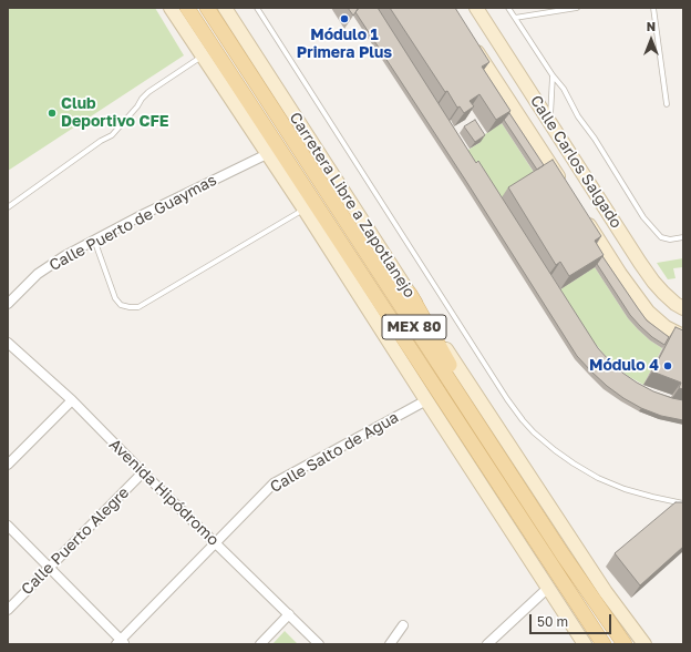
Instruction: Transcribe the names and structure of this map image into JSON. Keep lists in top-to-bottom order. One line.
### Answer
{"streets":{"main road":["Calle Carlos Salgado","Carretera Libre a Zapotlanejo","MEX 80"],"street":["Calle Puerto de Guaymas","Calle Salto de Agua","Avenida Hipódromo","Calle Puerto Alegre"]},"crossings":[["Calle Salto de Agua","Avenida Hipódromo"],["Avenida Hipódromo","Calle Puerto Alegre"]],"places":["Módulo 1 Primera Plus","Club Deportivo CFE","Módulo 4"],"scale_bar":"50 m","north":"top"}
